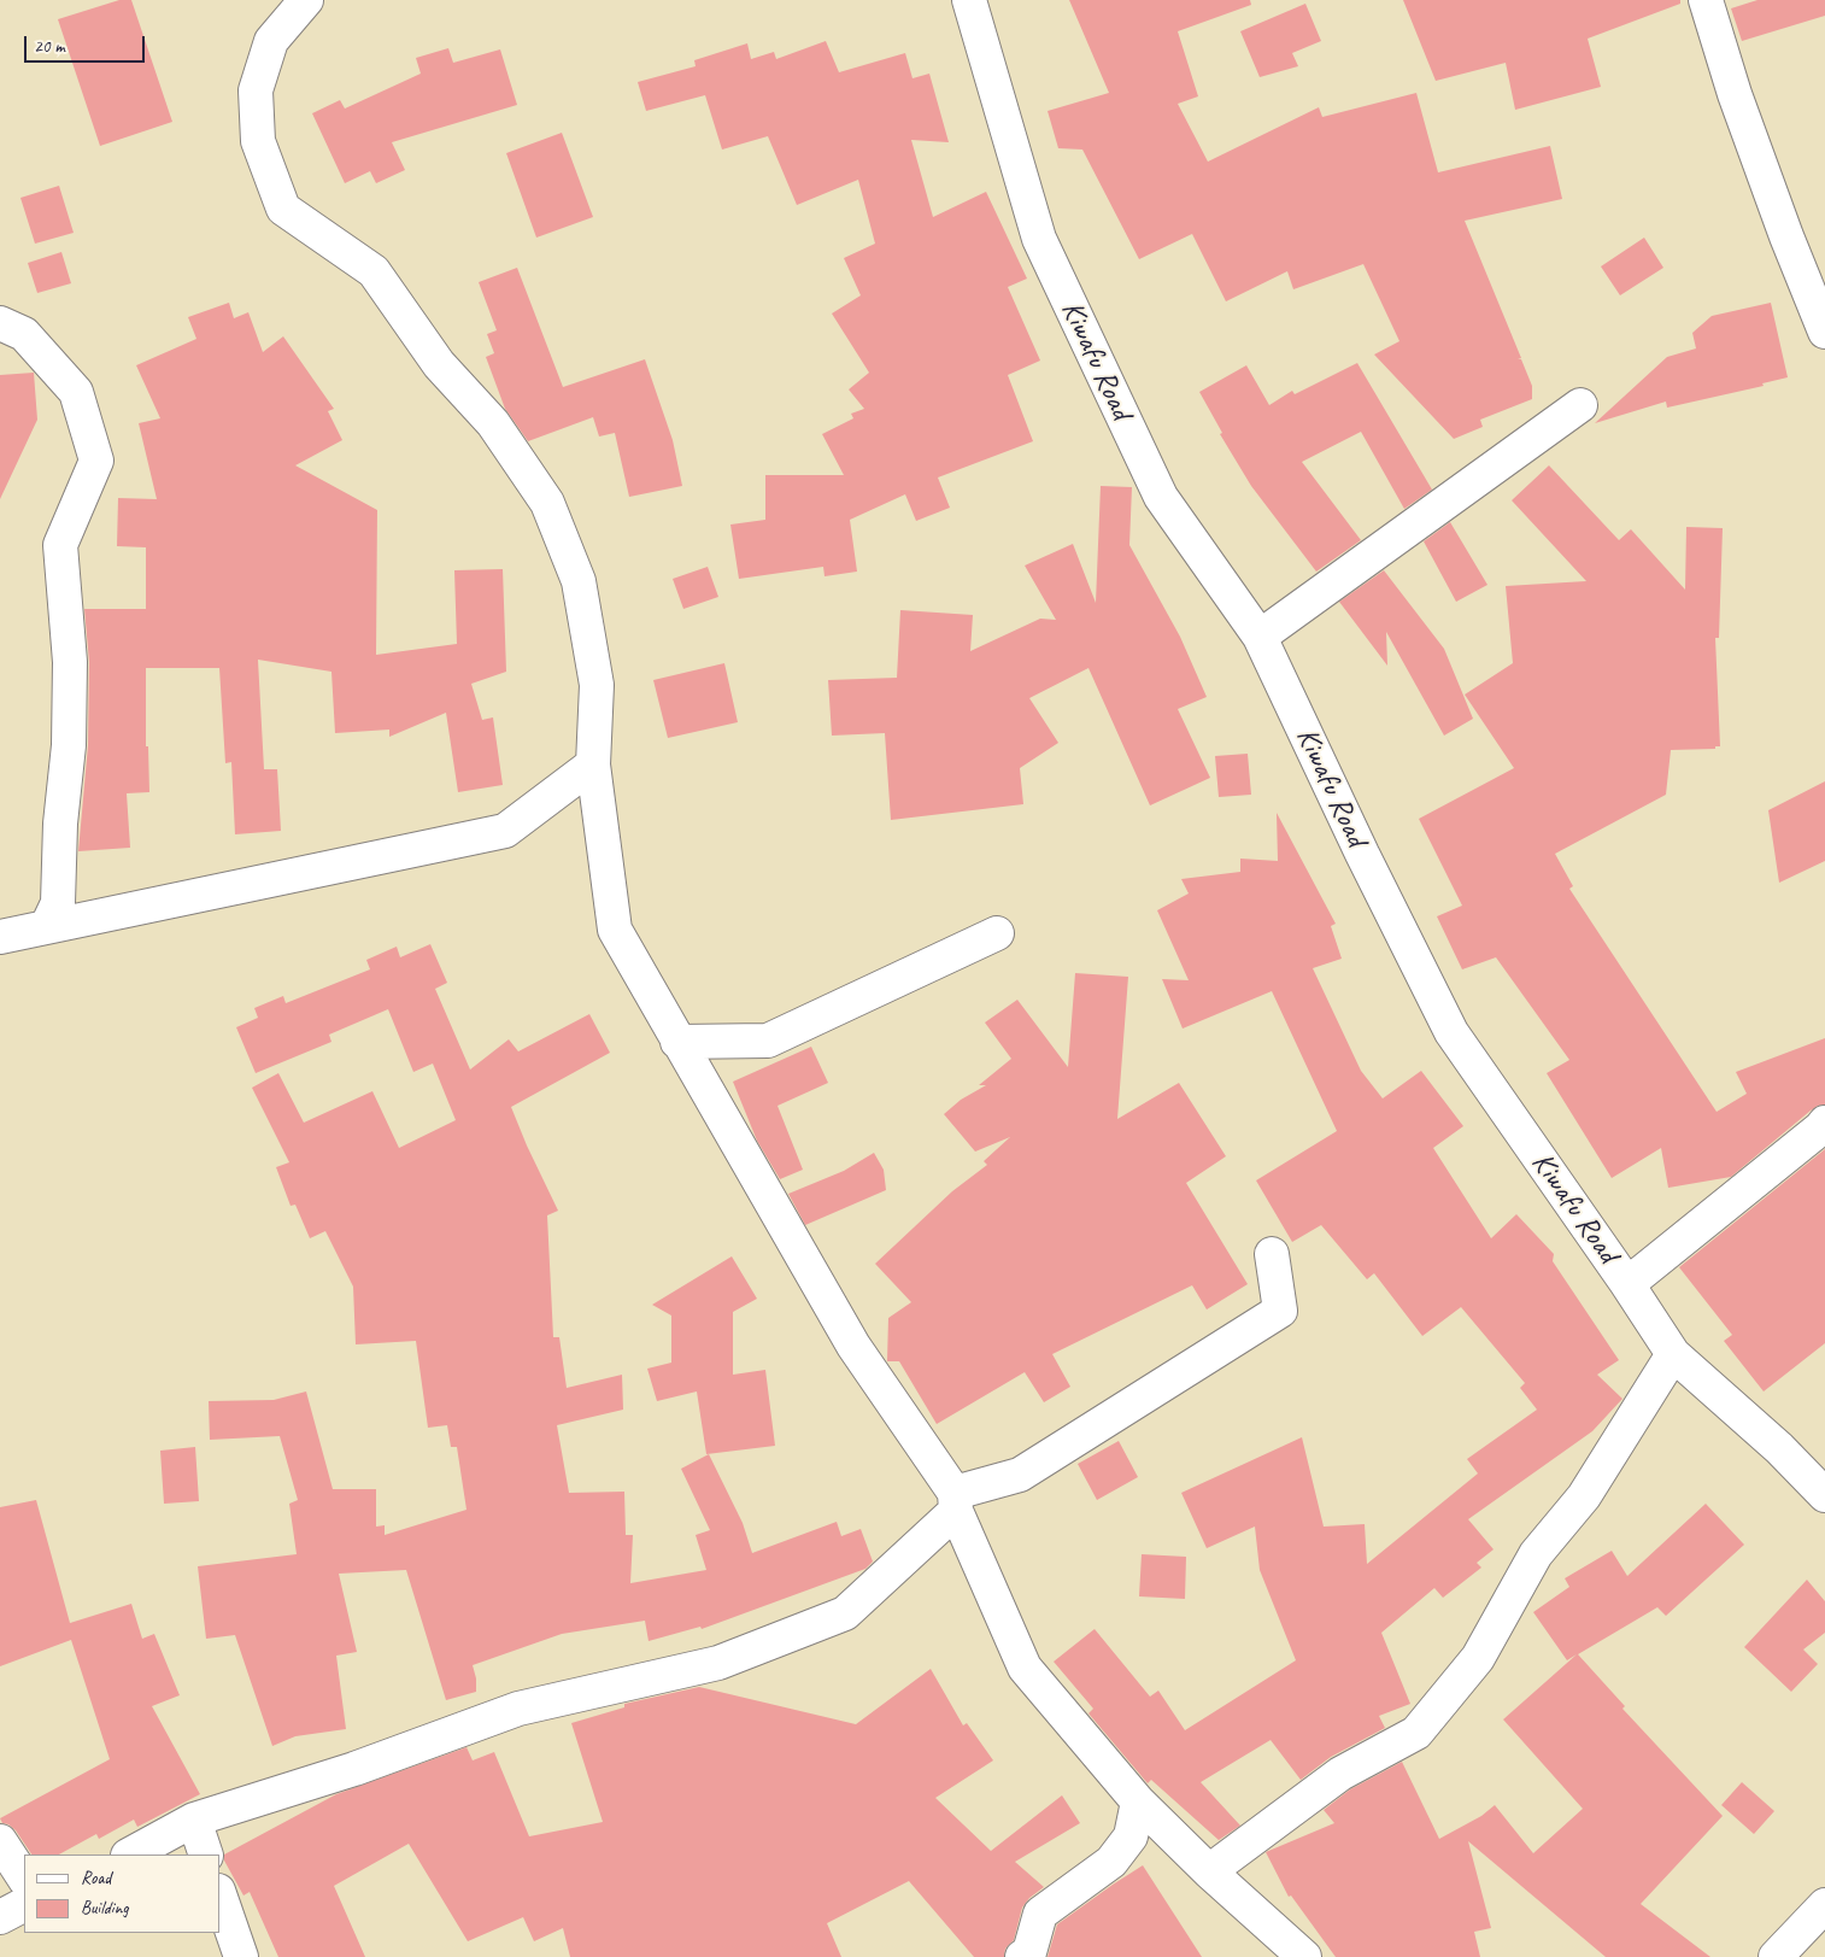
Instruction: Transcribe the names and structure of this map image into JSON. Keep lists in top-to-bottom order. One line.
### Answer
{"streets":{"street":["Kiwafu Road"]},"legend":["Road","Building"],"scale_bar":"20 m"}
